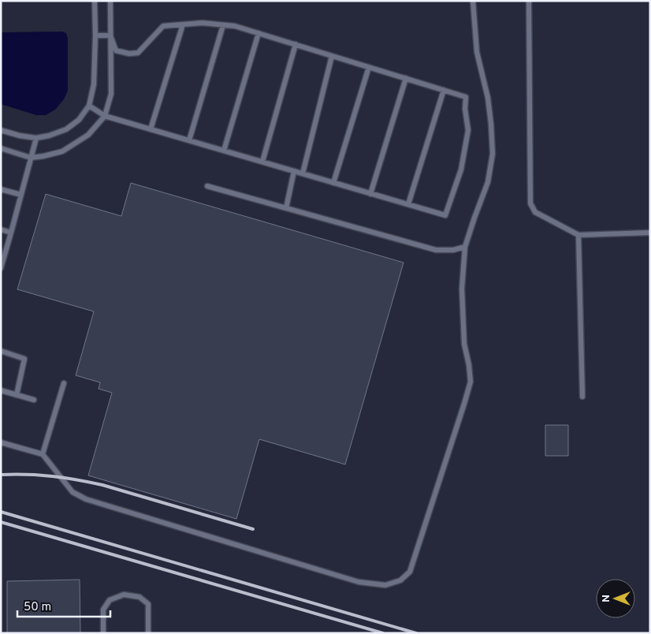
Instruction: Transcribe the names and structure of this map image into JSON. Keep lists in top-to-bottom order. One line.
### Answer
{"scale_bar":"50 m","north":"left"}
